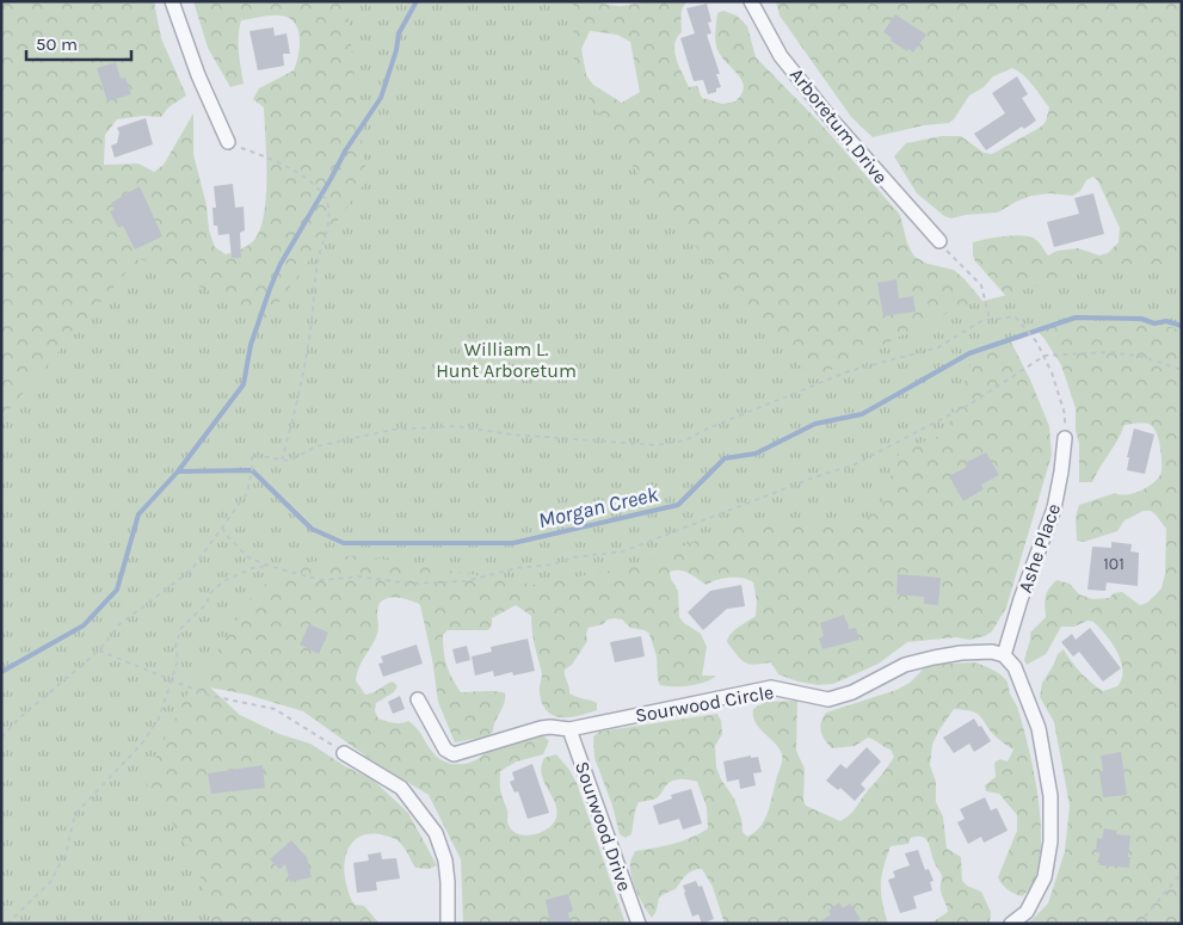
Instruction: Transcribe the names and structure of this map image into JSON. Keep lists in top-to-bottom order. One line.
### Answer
{"streets":{"street":["Arboretum Drive","Ashe Place","Sourwood Circle","Sourwood Drive"]},"crossings":[["Ashe Place","Sourwood Circle"],["Sourwood Circle","Sourwood Drive"]],"water":["Morgan Creek"],"parks":["William L. Hunt Arboretum"],"house_numbers":["101"],"scale_bar":"50 m"}
